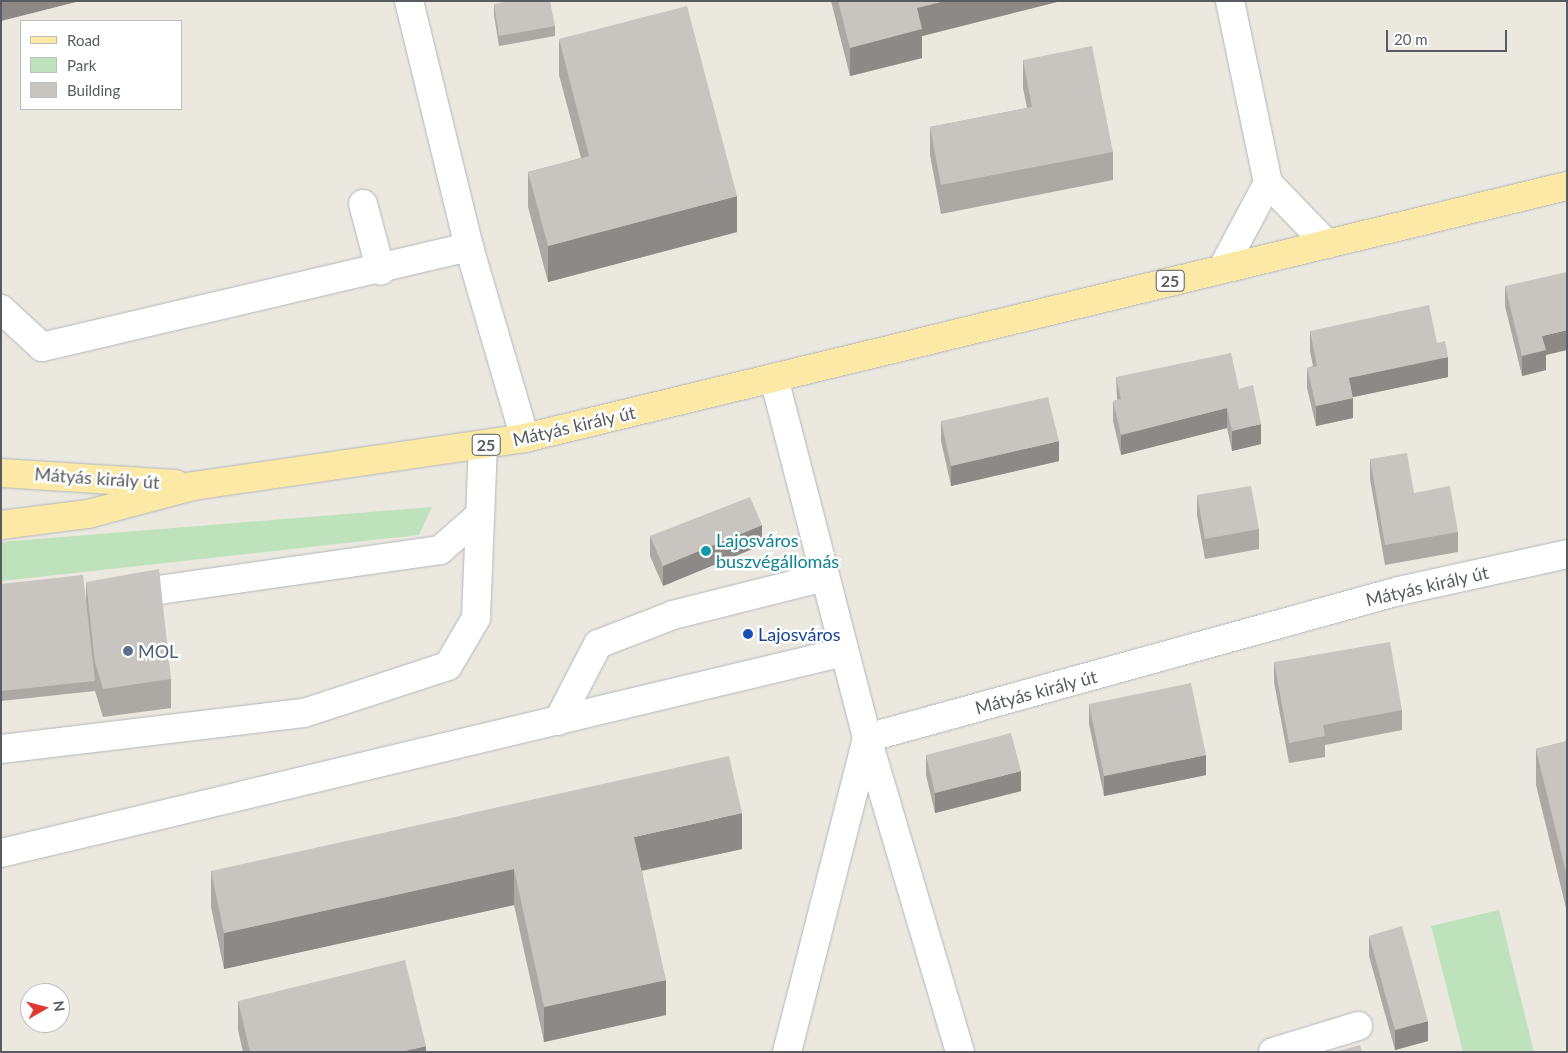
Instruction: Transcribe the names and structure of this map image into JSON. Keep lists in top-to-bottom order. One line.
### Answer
{"streets":{"main road":["25","Mátyás király út"]},"places":["Lajosváros buszvégállomás","Lajosváros","MOL"],"legend":["Road","Park","Building"],"scale_bar":"20 m","north":"right"}
